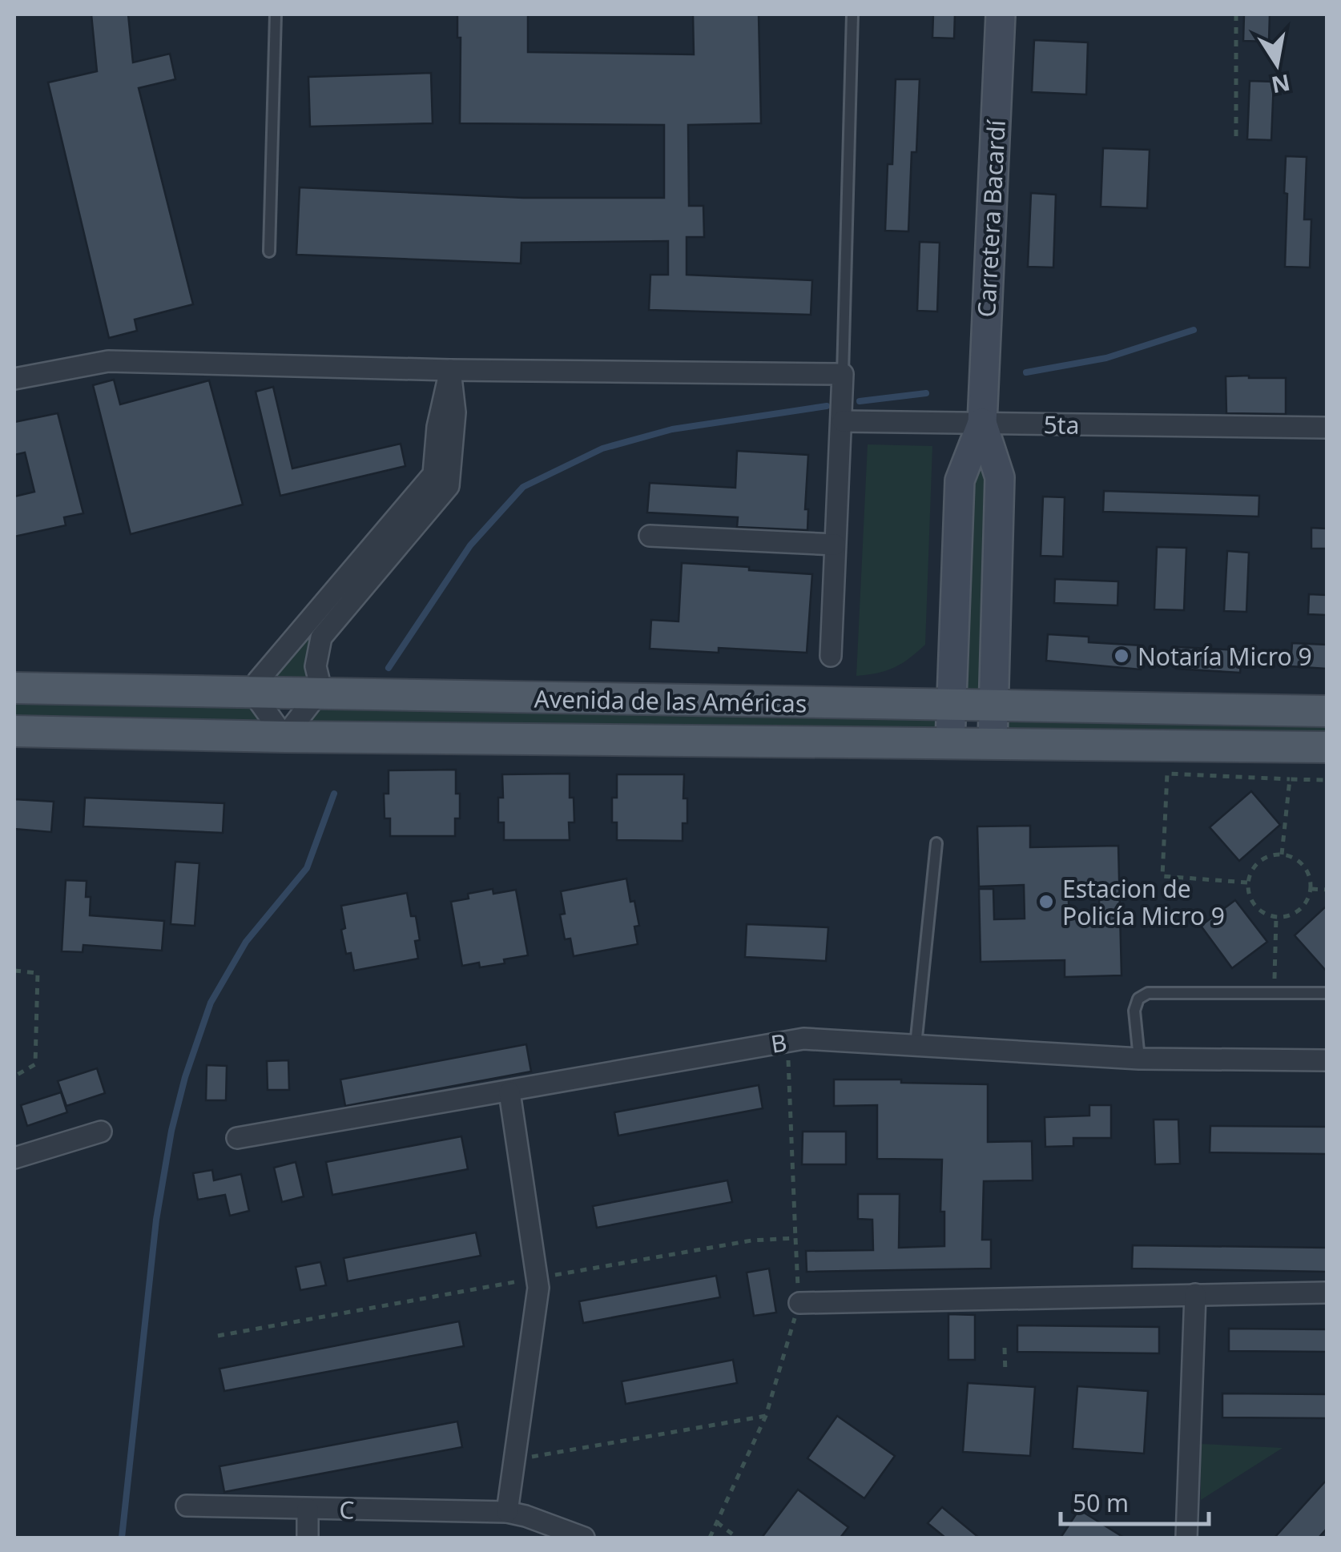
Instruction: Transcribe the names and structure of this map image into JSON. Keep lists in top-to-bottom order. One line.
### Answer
{"streets":{"main road":["Carretera Bacardí","Avenida de las Américas"],"street":["5ta","B","C"]},"crossings":[["Carretera Bacardí","5ta"],["Carretera Bacardí","Avenida de las Américas"]],"places":["Notaría Micro 9","Estacion de Policía Micro 9"],"scale_bar":"50 m","north":"bottom"}
